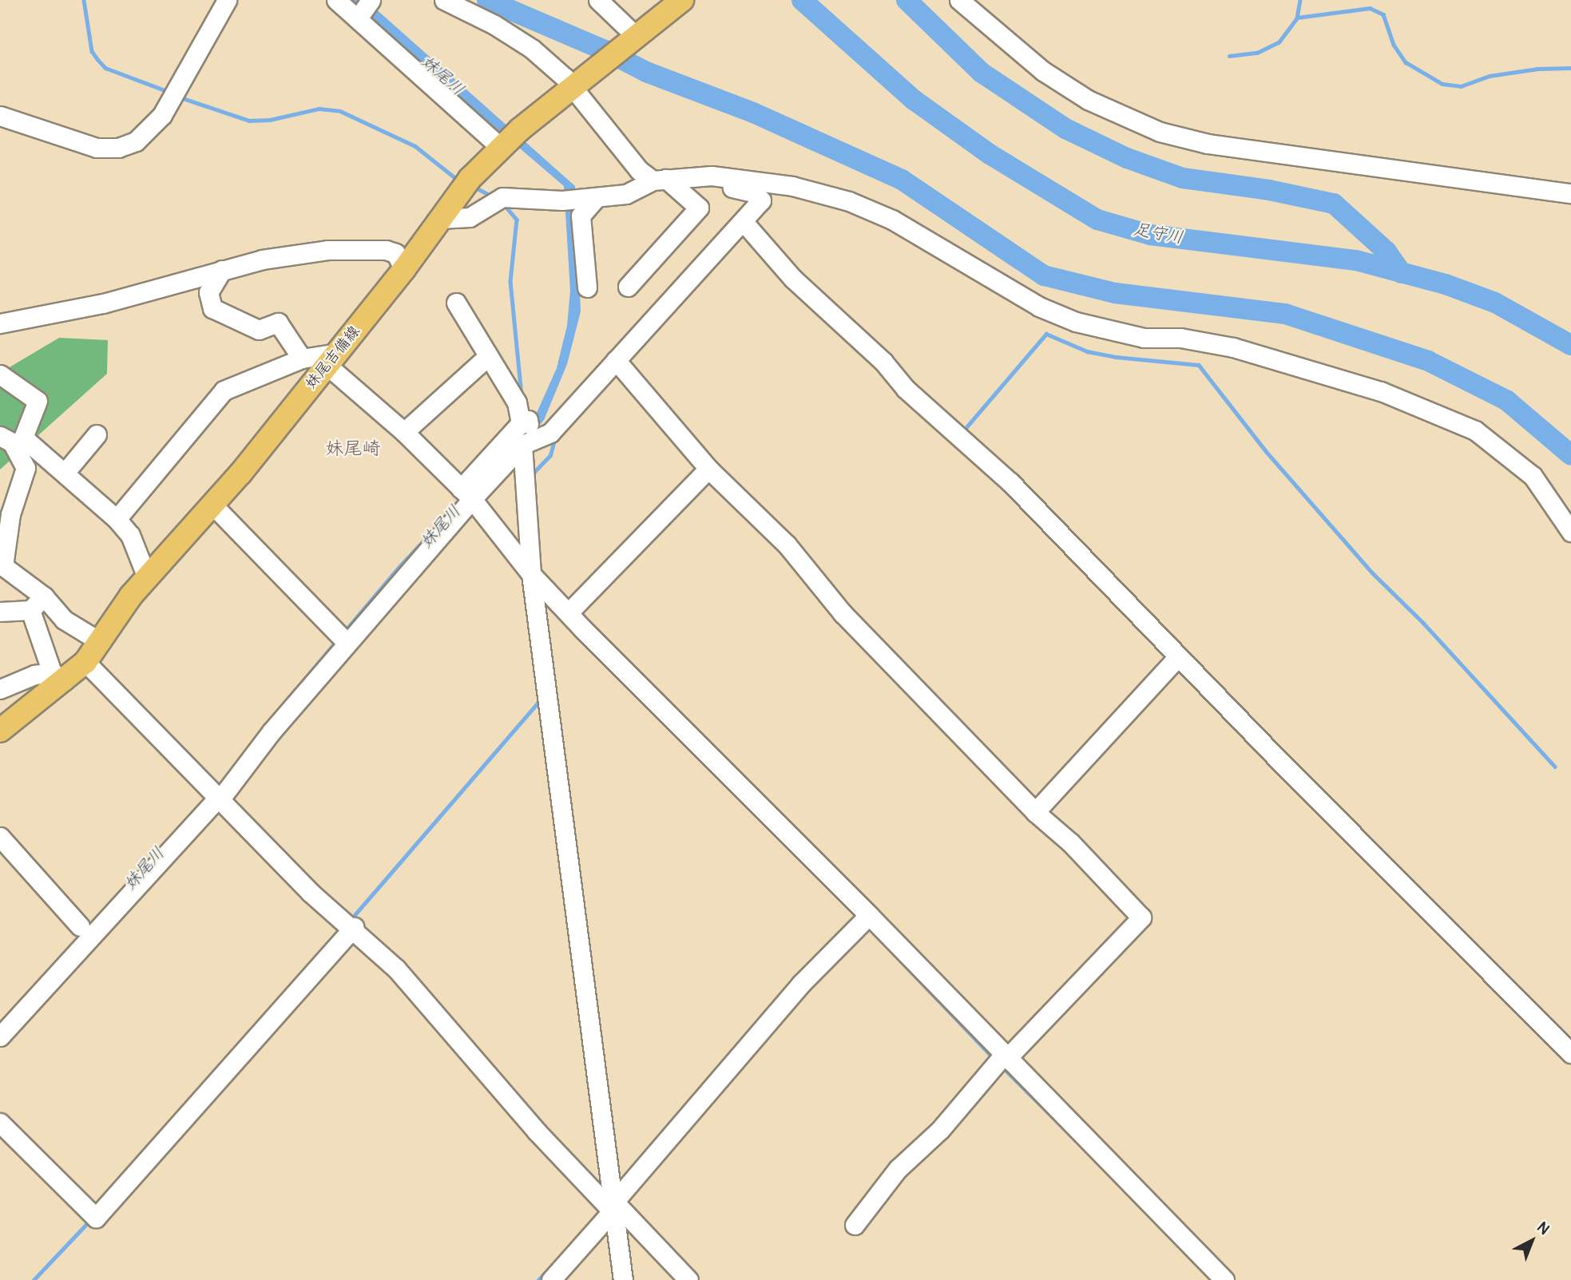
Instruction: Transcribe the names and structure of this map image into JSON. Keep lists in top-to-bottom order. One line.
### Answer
{"streets":{"main road":["妹尾吉備線"]},"districts":["妹尾崎"],"water":["妹尾川","足守川"],"north":"top right"}
